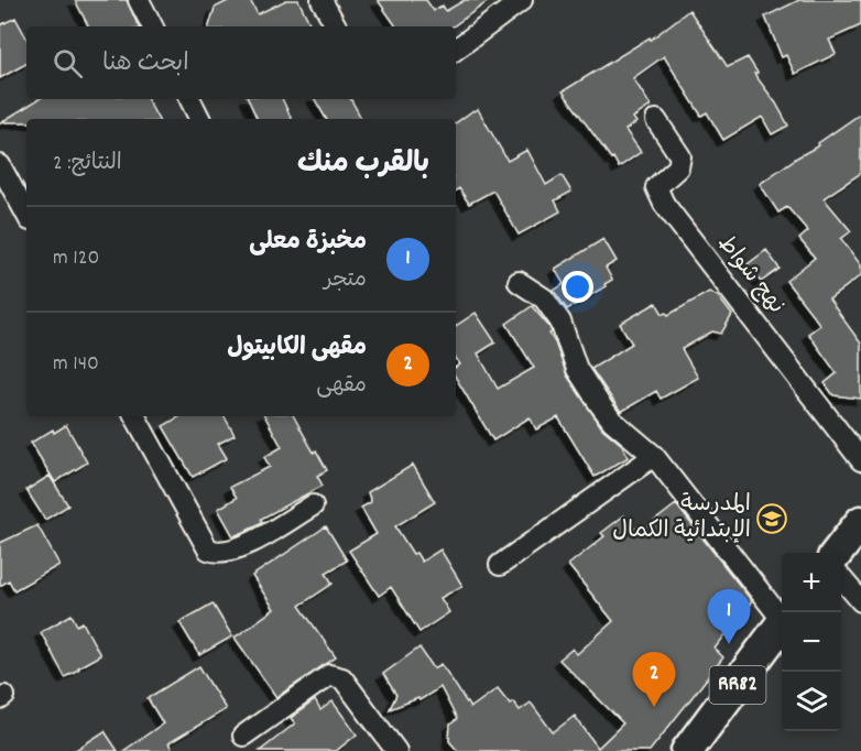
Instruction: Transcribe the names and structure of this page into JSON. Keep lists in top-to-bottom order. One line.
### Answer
{"streets":{"main road":["RR82"],"street":["نهج شواط"]},"places":{"school or university":["المدرسة الإبتدائية الكمال"]},"page":{"search":"ابحث هنا","heading":["بالقرب منك","النتائج: 2"],"list":[{"mark":"1","name":"مخبزة معلى","note":"متجر","value":"120 m"},{"mark":"2","name":"مقهى الكابيتول","note":"مقهى","value":"140 m"}],"map_buttons":["+","−"],"pins":["1","2"]}}
